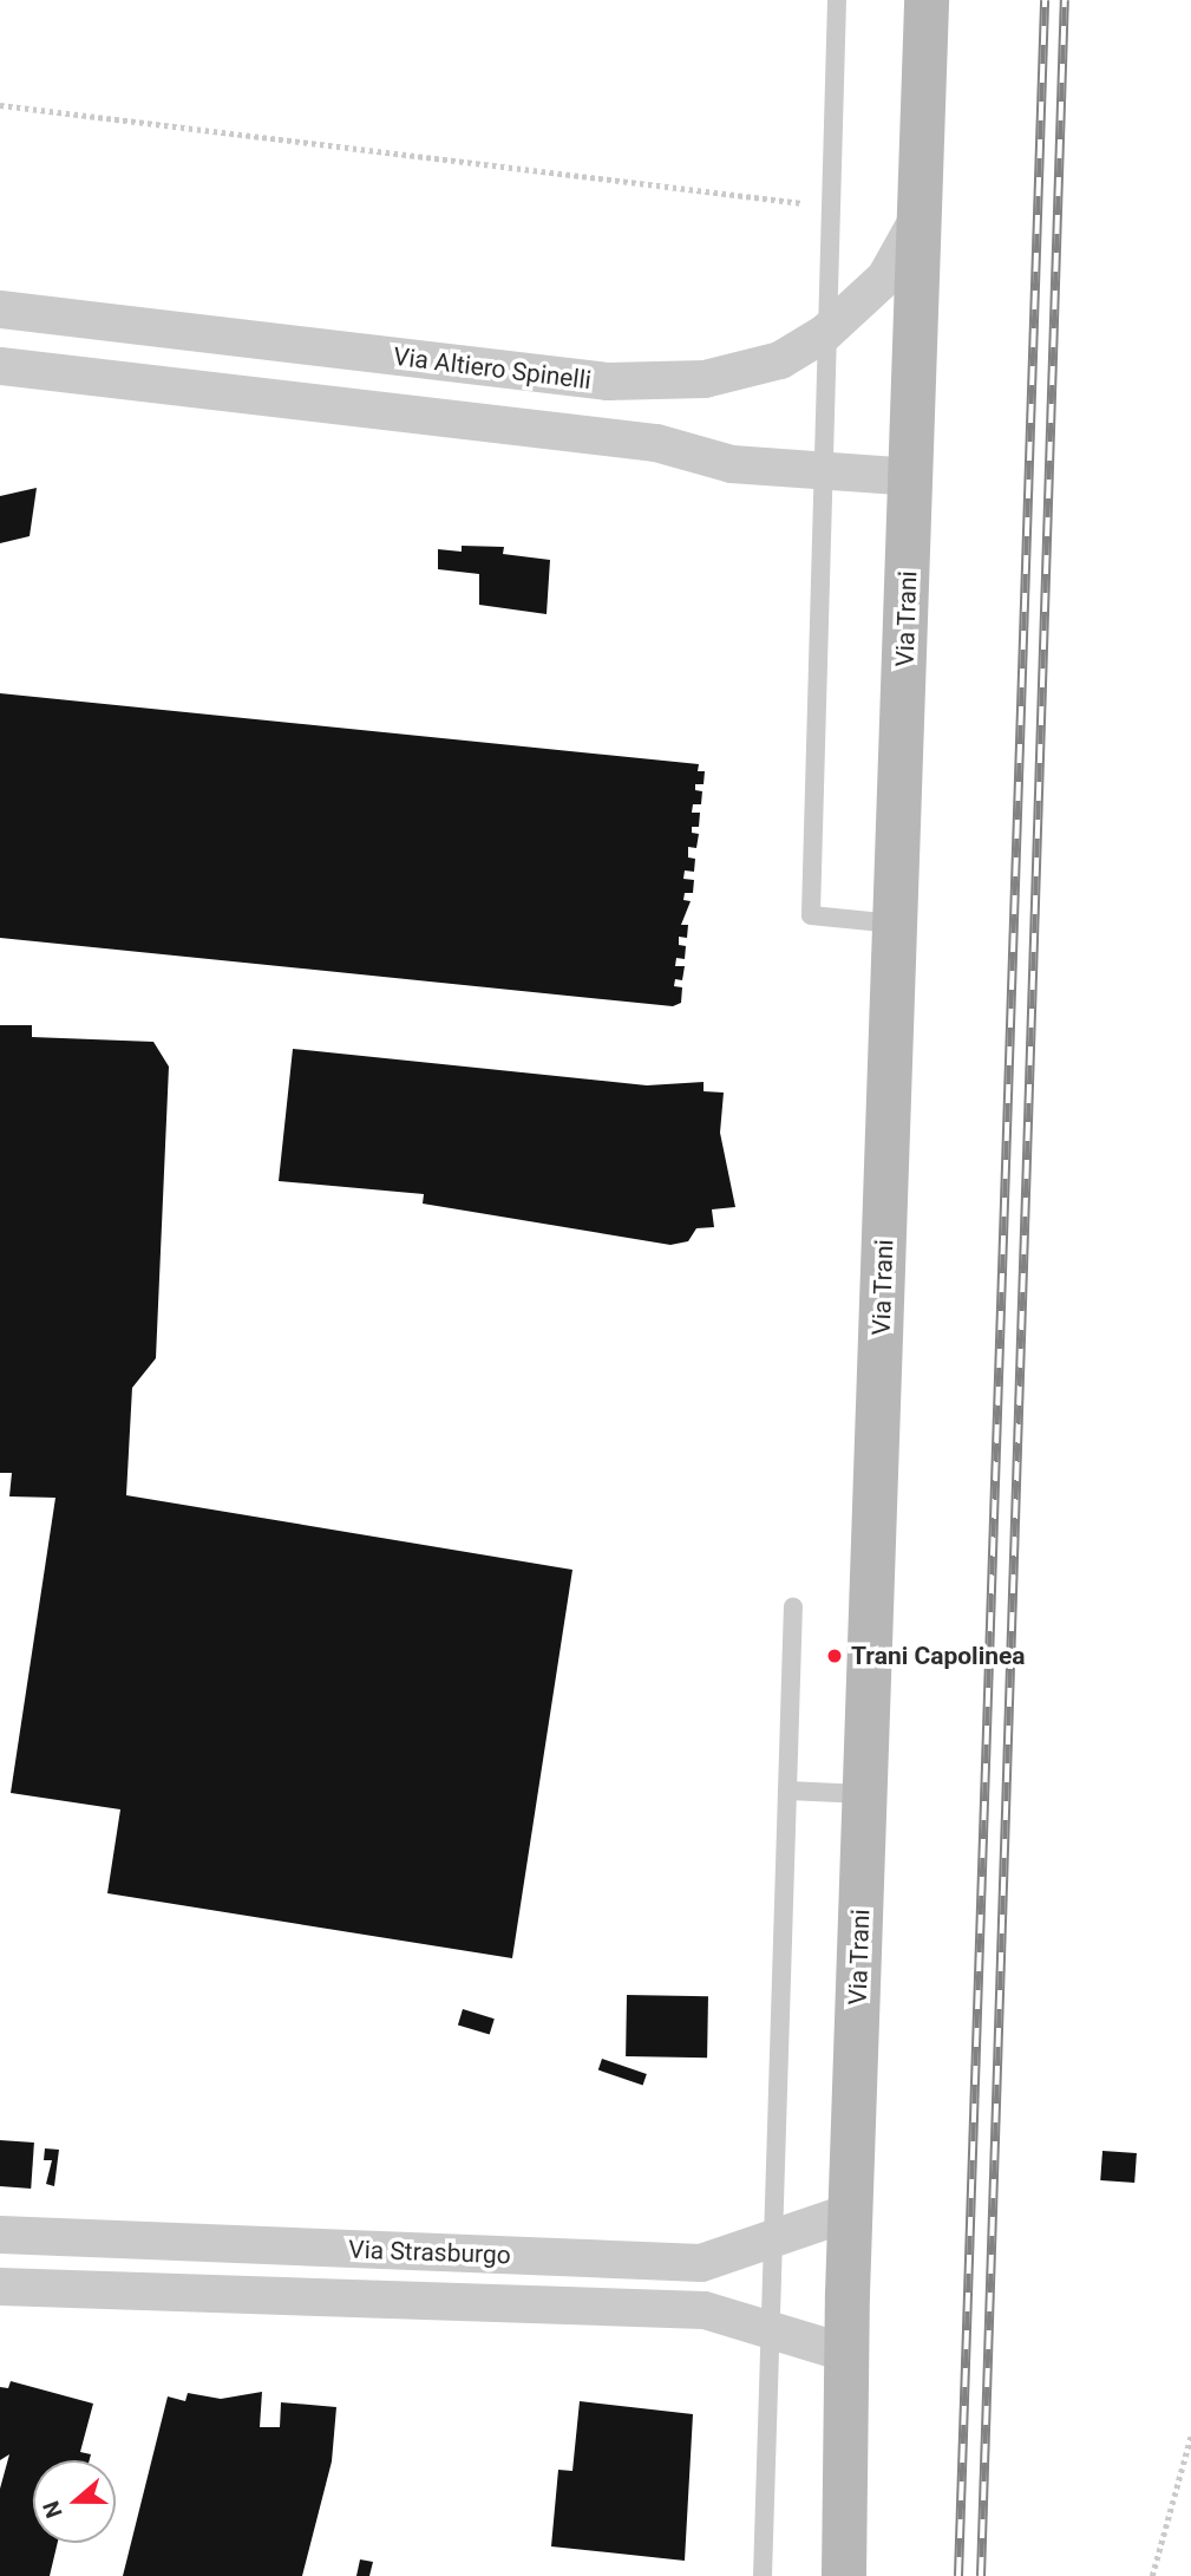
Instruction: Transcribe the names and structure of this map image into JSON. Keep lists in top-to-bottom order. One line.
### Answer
{"streets":{"main road":["Via Trani"],"street":["Via Altiero Spinelli","Via Strasburgo"]},"crossings":[["Via Altiero Spinelli","Via Trani"],["Via Trani","Via Strasburgo"]],"places":["Trani Capolinea"],"north":"left"}
